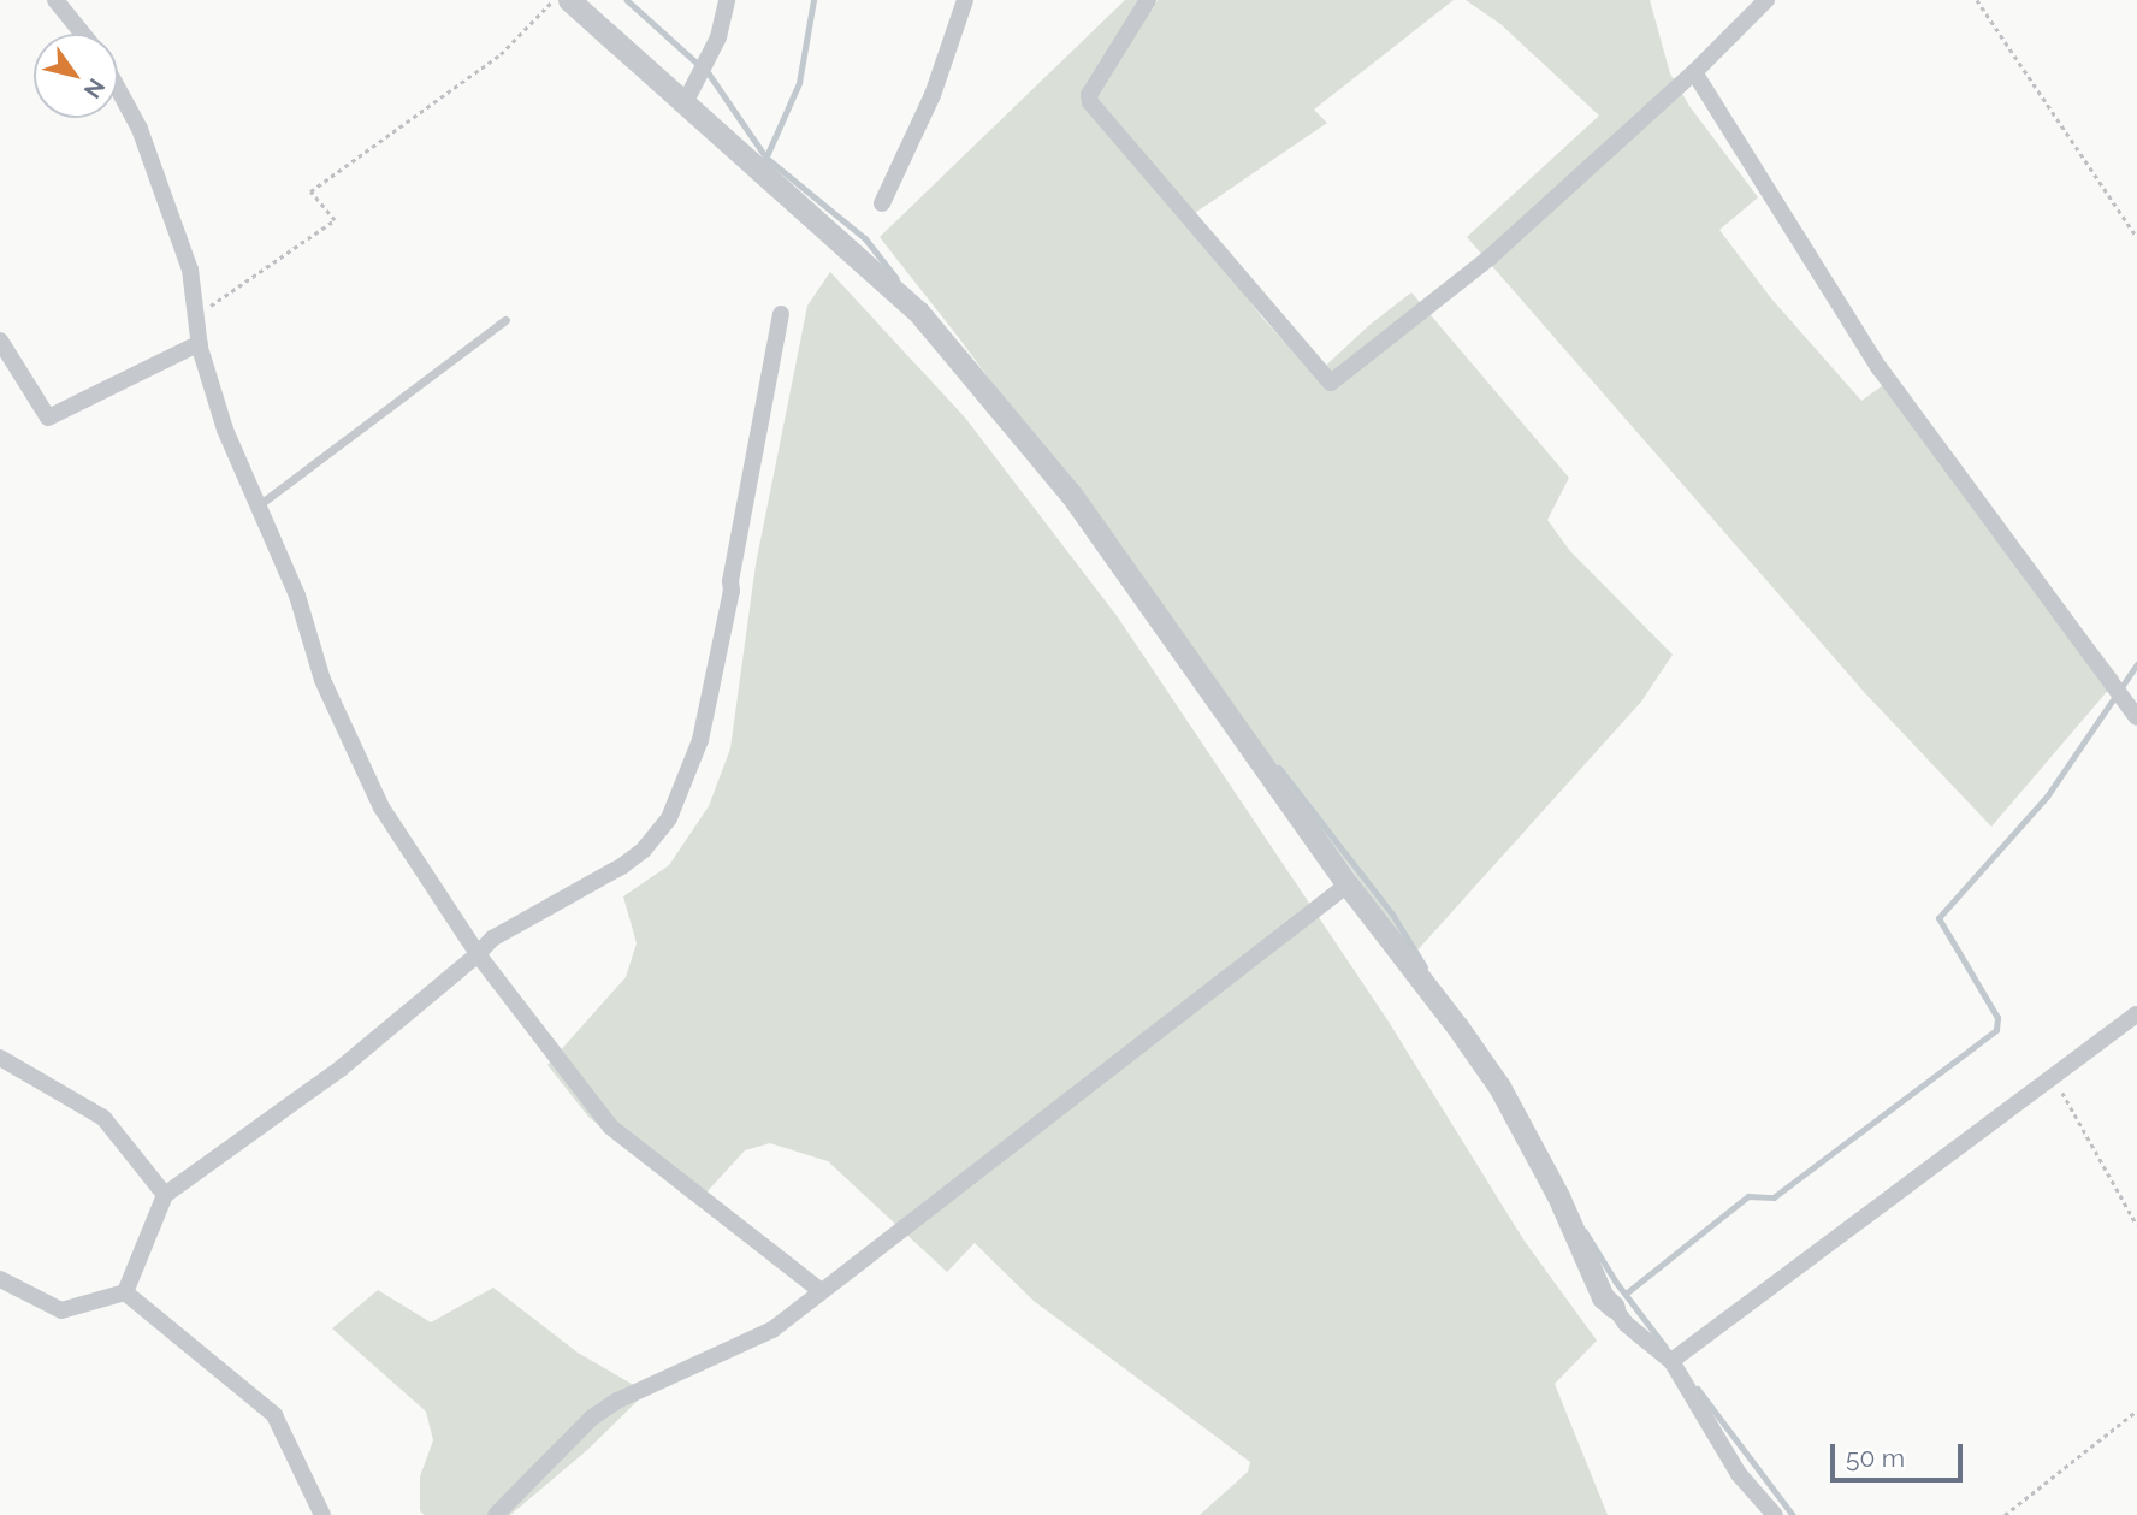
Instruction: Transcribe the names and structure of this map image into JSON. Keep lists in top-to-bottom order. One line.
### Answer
{"scale_bar":"50 m","north":"bottom right"}
